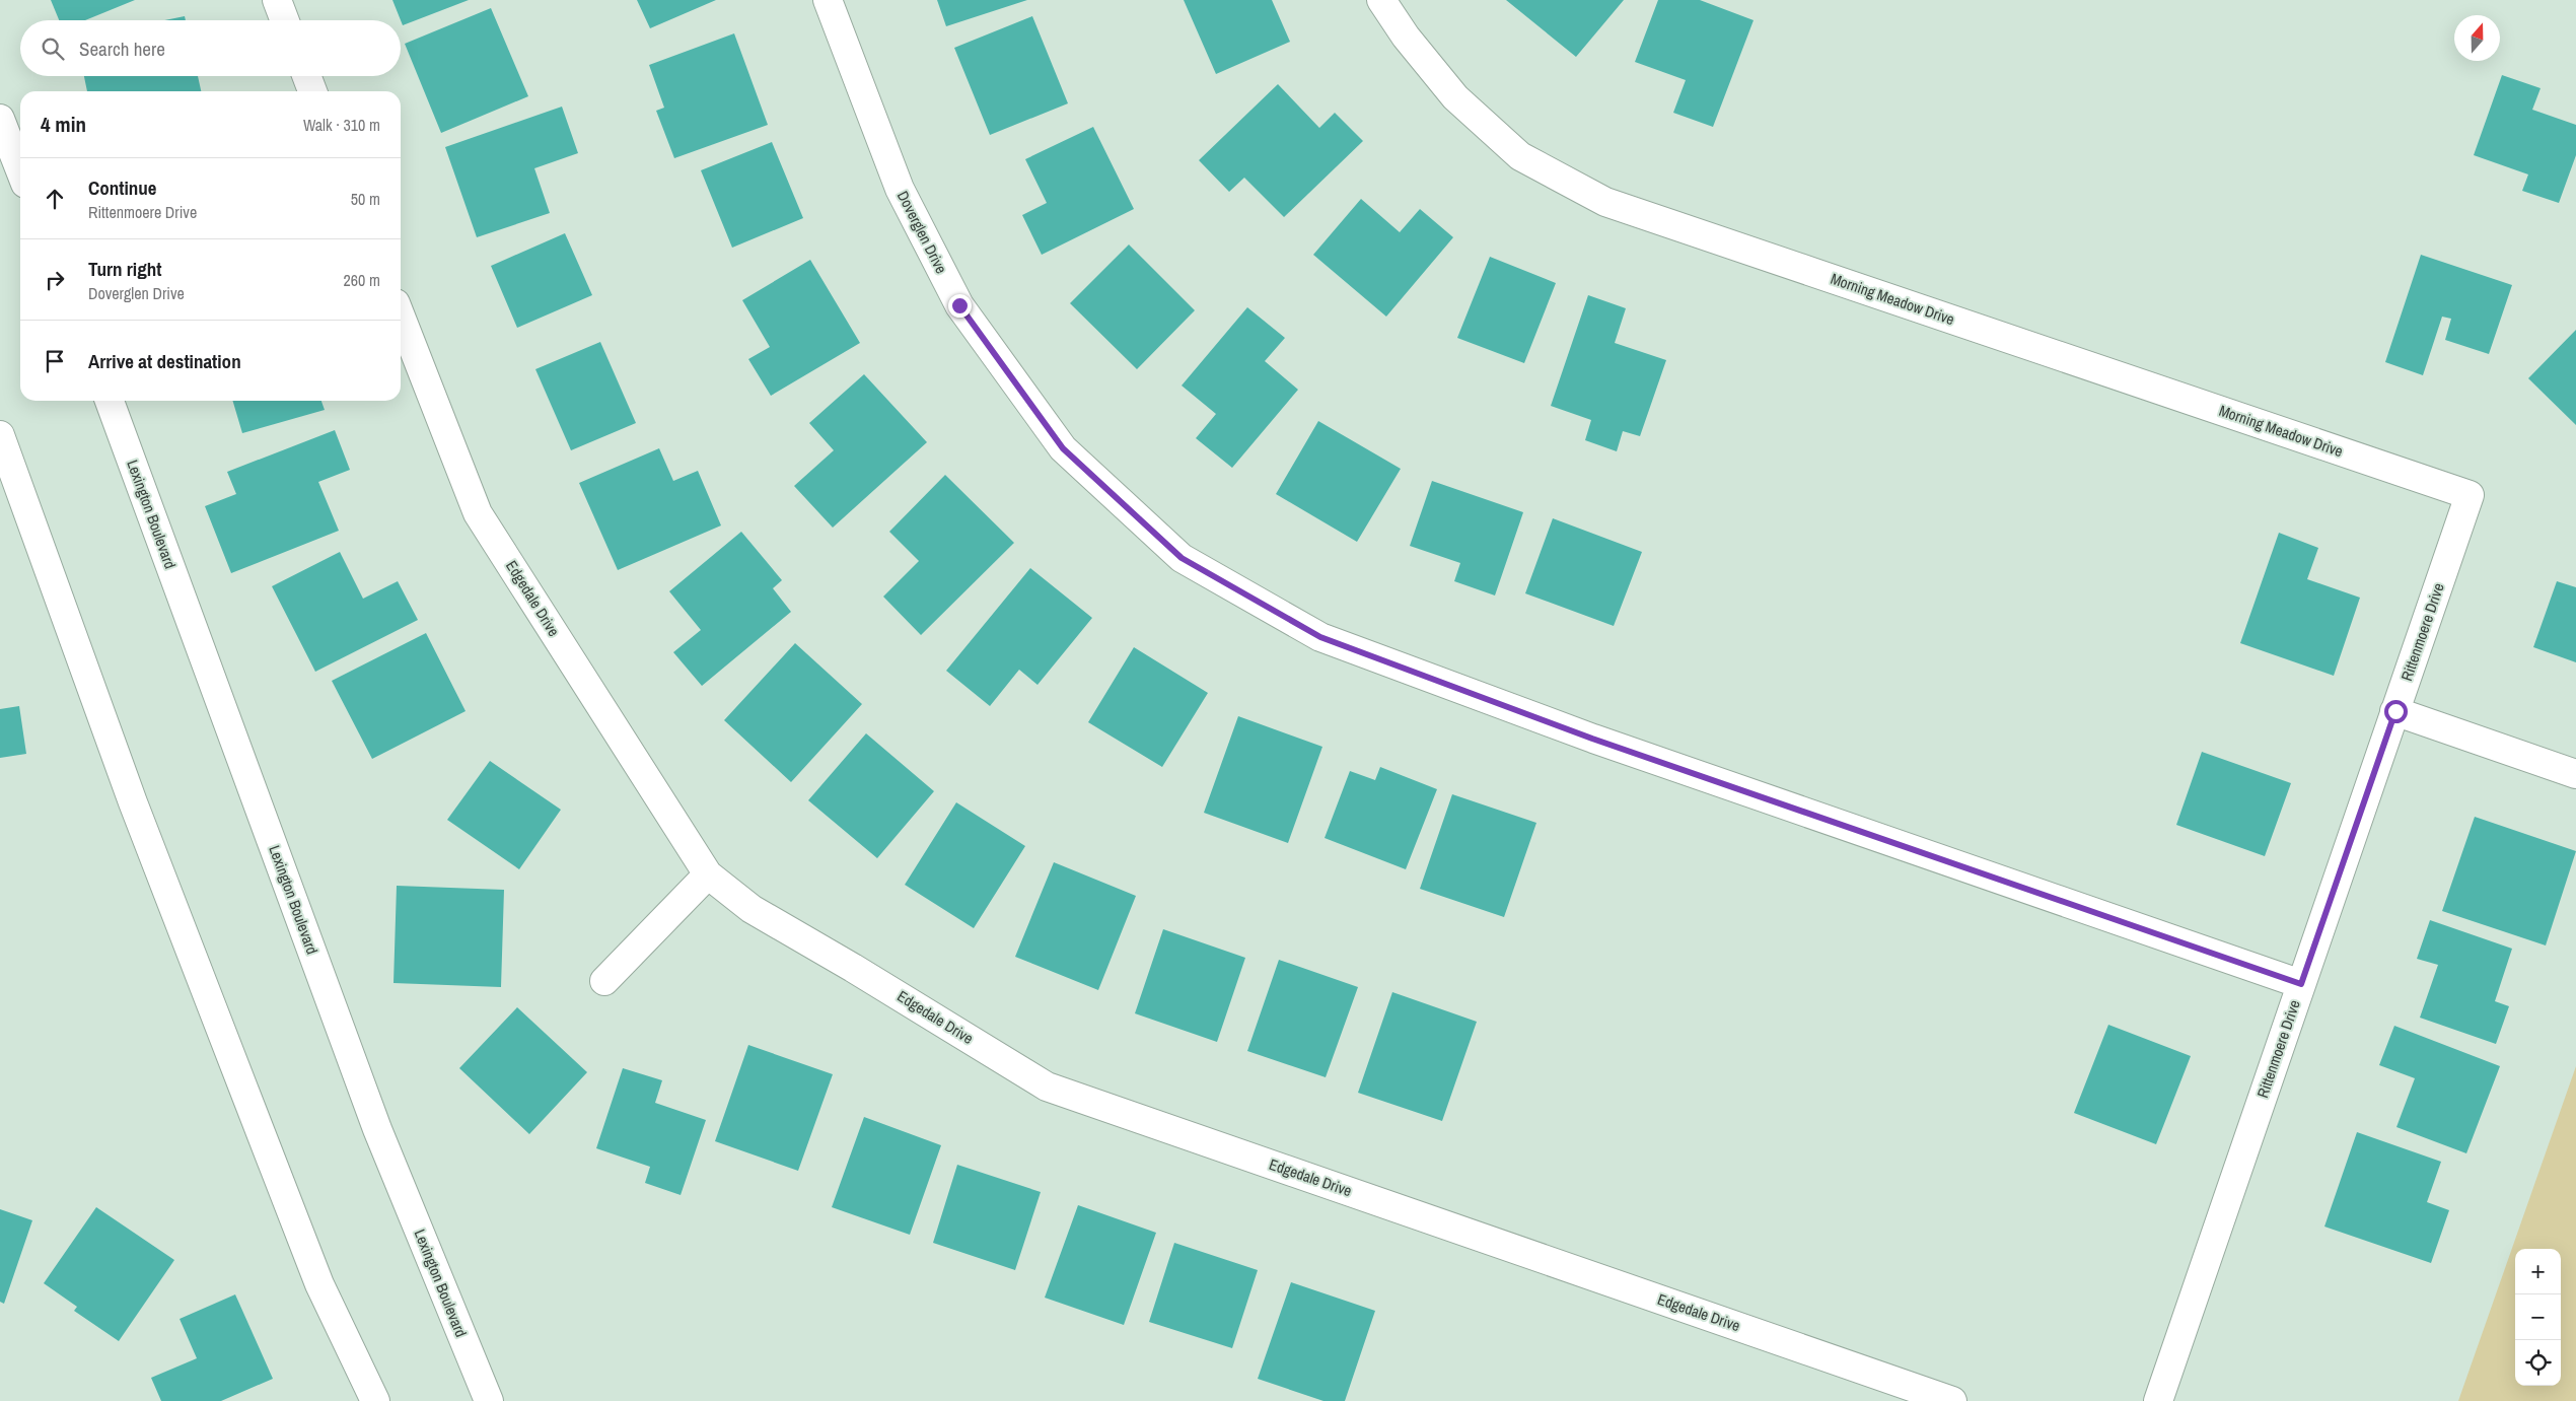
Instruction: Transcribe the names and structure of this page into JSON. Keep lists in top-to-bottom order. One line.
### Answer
{"streets":{"street":["Doverglen Drive","Morning Meadow Drive","Lexington Boulevard","Edgedale Drive","Rittenmoere Drive"]},"crossings":[["Doverglen Drive","Rittenmoere Drive"],["Morning Meadow Drive","Rittenmoere Drive"]],"north":"top","page":{"search":"Search here","heading":["4 min","Walk · 310 m"],"list":[["Continue","Rittenmoere Drive","50 m"],["Turn right","Doverglen Drive","260 m"],"Arrive at destination"],"map_buttons":["+","−"]}}
